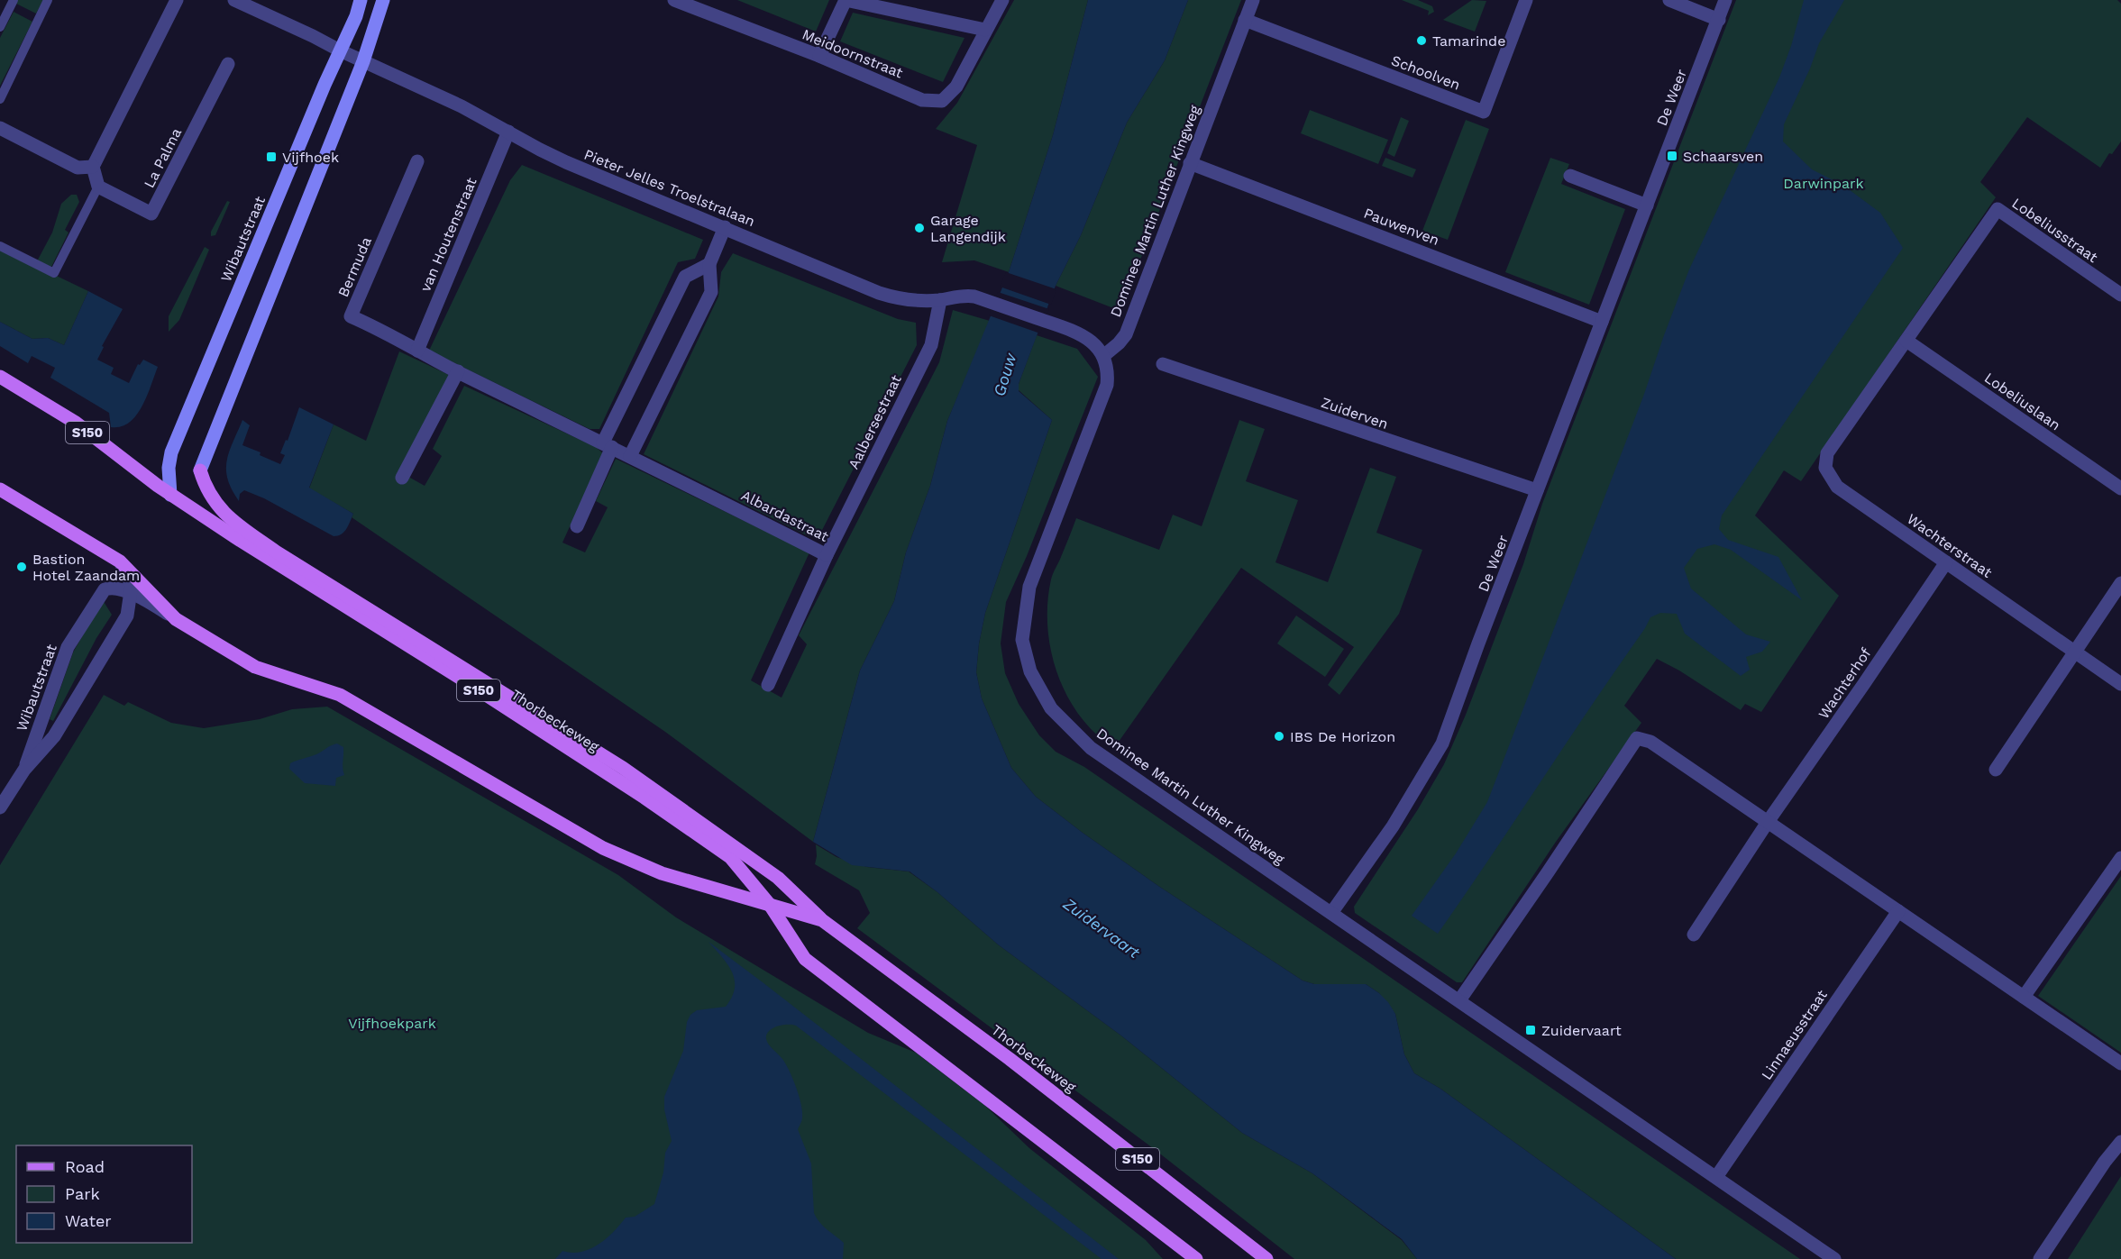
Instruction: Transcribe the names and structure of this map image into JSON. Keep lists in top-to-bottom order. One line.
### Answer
{"streets":{"main road":["Wibautstraat","S150","Thorbeckeweg"],"street":["Meidoornstraat","Schoolven","De Weer","La Palma","Pieter Jelles Troelstralaan","Dominee Martin Luther Kingweg","Pauwenven","Lobeliusstraat","van Houtenstraat","Bermuda","Lobeliuslaan","Zuiderven","Aalbersestraat","Albardastraat","Wachterstraat","Wachterhof","Linnaeusstraat"]},"crossings":[["Schoolven","Dominee Martin Luther Kingweg"],["De Weer","Dominee Martin Luther Kingweg"],["De Weer","Pauwenven"],["De Weer","Zuiderven"],["Pieter Jelles Troelstralaan","Dominee Martin Luther Kingweg"],["Pieter Jelles Troelstralaan","van Houtenstraat"],["Pieter Jelles Troelstralaan","Wibautstraat"],["Pieter Jelles Troelstralaan","Aalbersestraat"],["Pieter Jelles Troelstralaan","S150"],["Dominee Martin Luther Kingweg","Pauwenven"],["Lobeliusstraat","Lobeliuslaan"],["Lobeliusstraat","Wachterstraat"],["van Houtenstraat","Bermuda"],["Wibautstraat","S150"],["Wibautstraat","Thorbeckeweg"],["Lobeliuslaan","Wachterstraat"],["Aalbersestraat","Albardastraat"],["S150","Thorbeckeweg"],["Wachterstraat","Wachterhof"]],"water":["Gouw","Zuidervaart"],"parks":["Darwinpark","Vijfhoekpark"],"places":{"other":["Tamarinde","Garage Langendijk","Bastion Hotel Zaandam","IBS De Horizon"],"transit":["Schaarsven","Vijfhoek","Zuidervaart"]},"legend":["Road","Park","Water"]}
